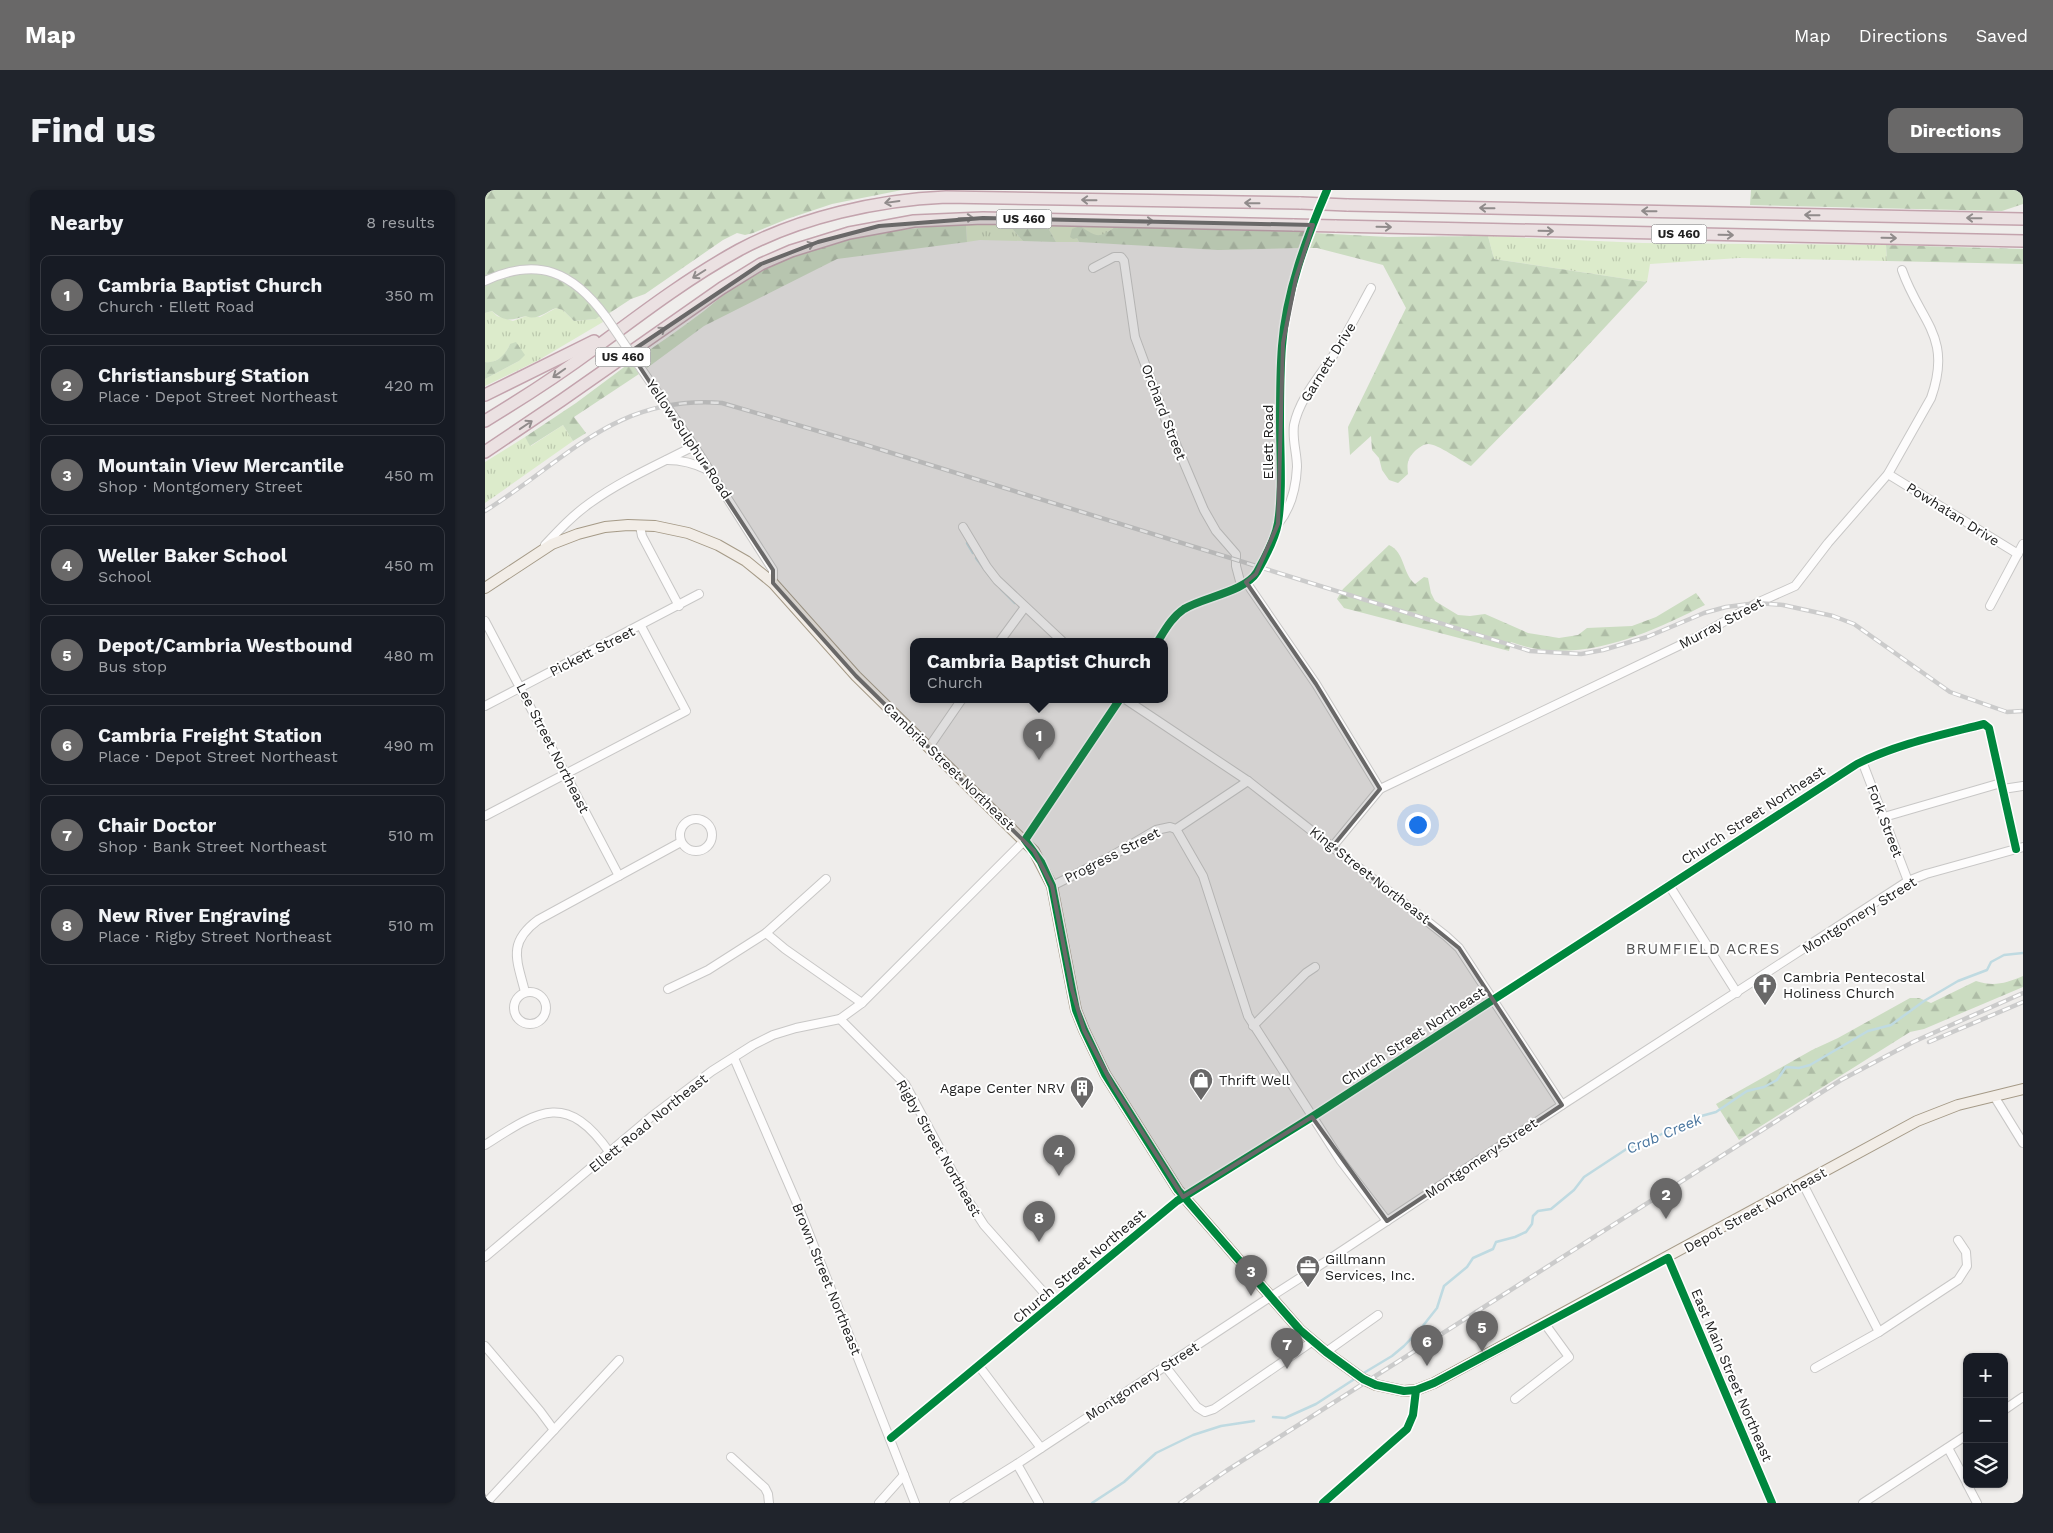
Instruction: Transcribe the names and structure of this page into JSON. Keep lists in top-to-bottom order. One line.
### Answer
{"streets":{"highway":["US 460"],"main road":["Cambria Street Northeast","Depot Street Northeast"],"street":["Garnett Drive","Orchard Street","Yellow Sulphur Road","Ellett Road","Powhatan Drive","Murray Street","Pickett Street","Lee Street Northeast","Church Street Northeast","Fork Street","Progress Street","King Street Northeast","Montgomery Street","Ellett Road Northeast","Rigby Street Northeast","Brown Street Northeast","East Main Street Northeast"]},"crossings":[["Garnett Drive","Ellett Road"],["Orchard Street","Ellett Road"],["Orchard Street","Murray Street"],["Yellow Sulphur Road","Cambria Street Northeast"],["Powhatan Drive","Murray Street"],["Murray Street","King Street Northeast"],["Pickett Street","Lee Street Northeast"],["Cambria Street Northeast","Church Street Northeast"],["Cambria Street Northeast","Progress Street"],["Cambria Street Northeast","Montgomery Street"],["Cambria Street Northeast","Ellett Road Northeast"],["Cambria Street Northeast","Depot Street Northeast"],["Church Street Northeast","Fork Street"],["Church Street Northeast","King Street Northeast"],["Church Street Northeast","Rigby Street Northeast"],["Church Street Northeast","Brown Street Northeast"],["Fork Street","Montgomery Street"],["Progress Street","King Street Northeast"],["King Street Northeast","Montgomery Street"],["Ellett Road Northeast","Rigby Street Northeast"],["Ellett Road Northeast","Brown Street Northeast"],["Depot Street Northeast","East Main Street Northeast"]],"districts":["BRUMFIELD ACRES"],"water":["Crab Creek"],"places":{"church":["Cambria Pentecostal Holiness Church"],"shop":["Thrift Well"],"building":["Agape Center NRV"],"office":["Gillmann Services, Inc."]},"page":{"header":"Map","nav":["Map","Directions","Saved"],"buttons":"Directions","title":"Find us","heading":["Nearby","8 results"],"list":[{"mark":"1","name":"Cambria Baptist Church","note":"Church · Ellett Road","value":"350 m"},{"mark":"2","name":"Christiansburg Station","note":"Place · Depot Street Northeast","value":"420 m"},{"mark":"3","name":"Mountain View Mercantile","note":"Shop · Montgomery Street","value":"450 m"},{"mark":"4","name":"Weller Baker School","note":"School","value":"450 m"},{"mark":"5","name":"Depot/Cambria Westbound","note":"Bus stop","value":"480 m"},{"mark":"6","name":"Cambria Freight Station","note":"Place · Depot Street Northeast","value":"490 m"},{"mark":"7","name":"Chair Doctor","note":"Shop · Bank Street Northeast","value":"510 m"},{"mark":"8","name":"New River Engraving","note":"Place · Rigby Street Northeast","value":"510 m"}],"popup":["Cambria Baptist Church","Church"],"pins":["1","4","2","8","3","5","6","7"],"map_buttons":["+","−"]}}
